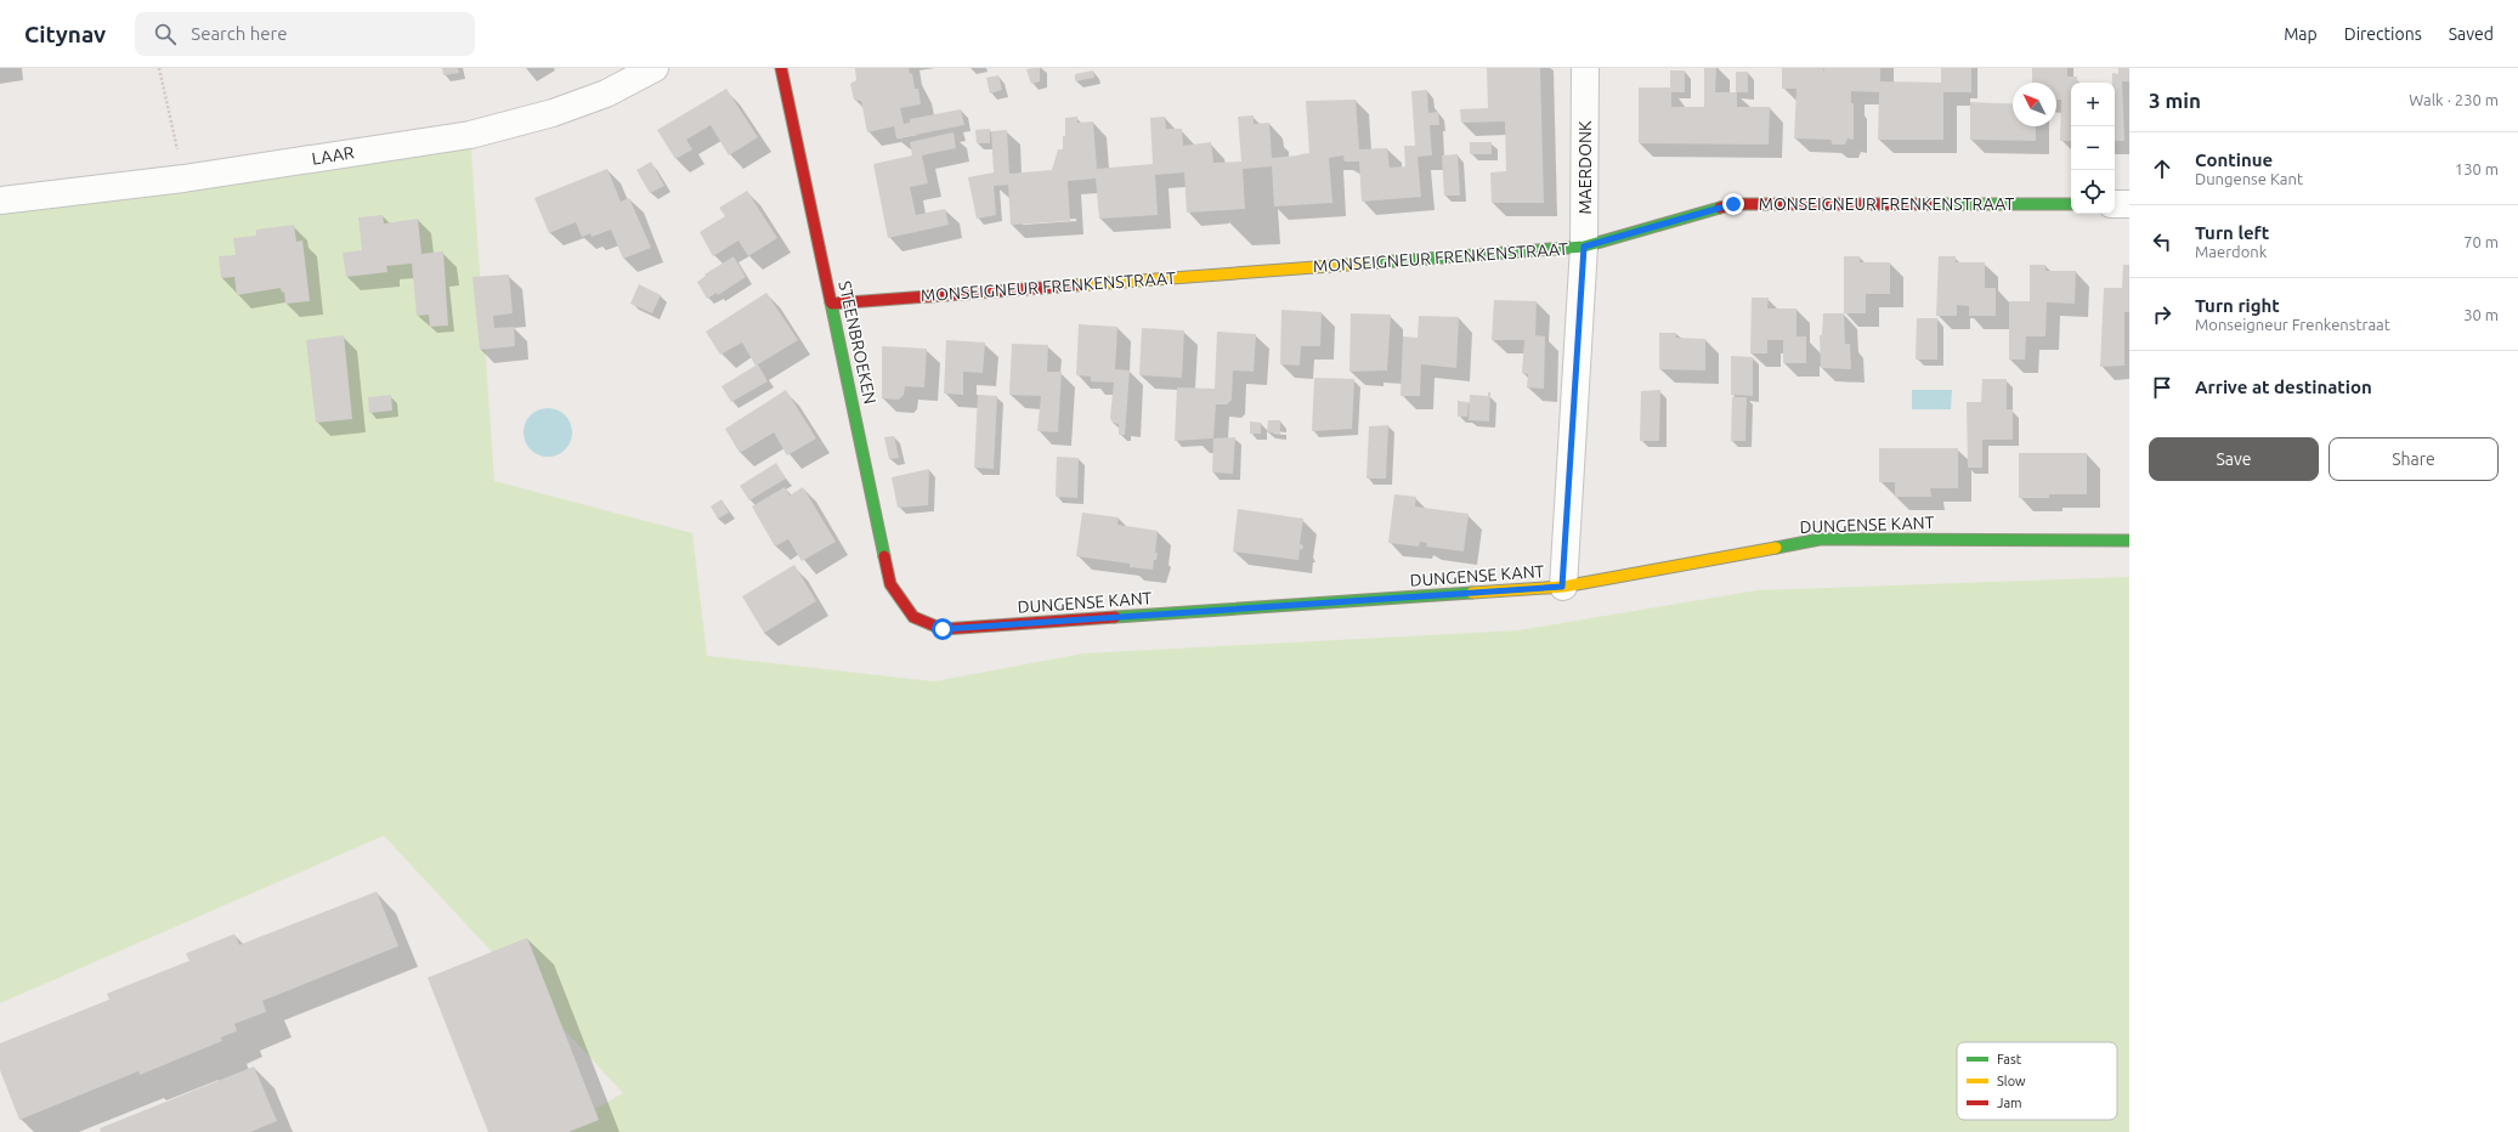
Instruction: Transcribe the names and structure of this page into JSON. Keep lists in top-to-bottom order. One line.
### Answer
{"streets":{"street":["LAAR","MAERDONK","MONSEIGNEUR FRENKENSTRAAT","STEENBROEKEN","DUNGENSE KANT"]},"crossings":[["MAERDONK","MONSEIGNEUR FRENKENSTRAAT"],["MAERDONK","DUNGENSE KANT"],["MONSEIGNEUR FRENKENSTRAAT","STEENBROEKEN"],["STEENBROEKEN","DUNGENSE KANT"]],"legend":["Fast","Slow","Jam"],"north":"top left","page":{"header":"Citynav","search":"Search here","nav":["Map","Directions","Saved"],"heading":["3 min","Walk · 230 m"],"map_buttons":["+","−"],"list":[["Continue","Dungense Kant","130 m"],["Turn left","Maerdonk","70 m"],["Turn right","Monseigneur Frenkenstraat","30 m"],"Arrive at destination"],"buttons":["Save","Share"]}}
